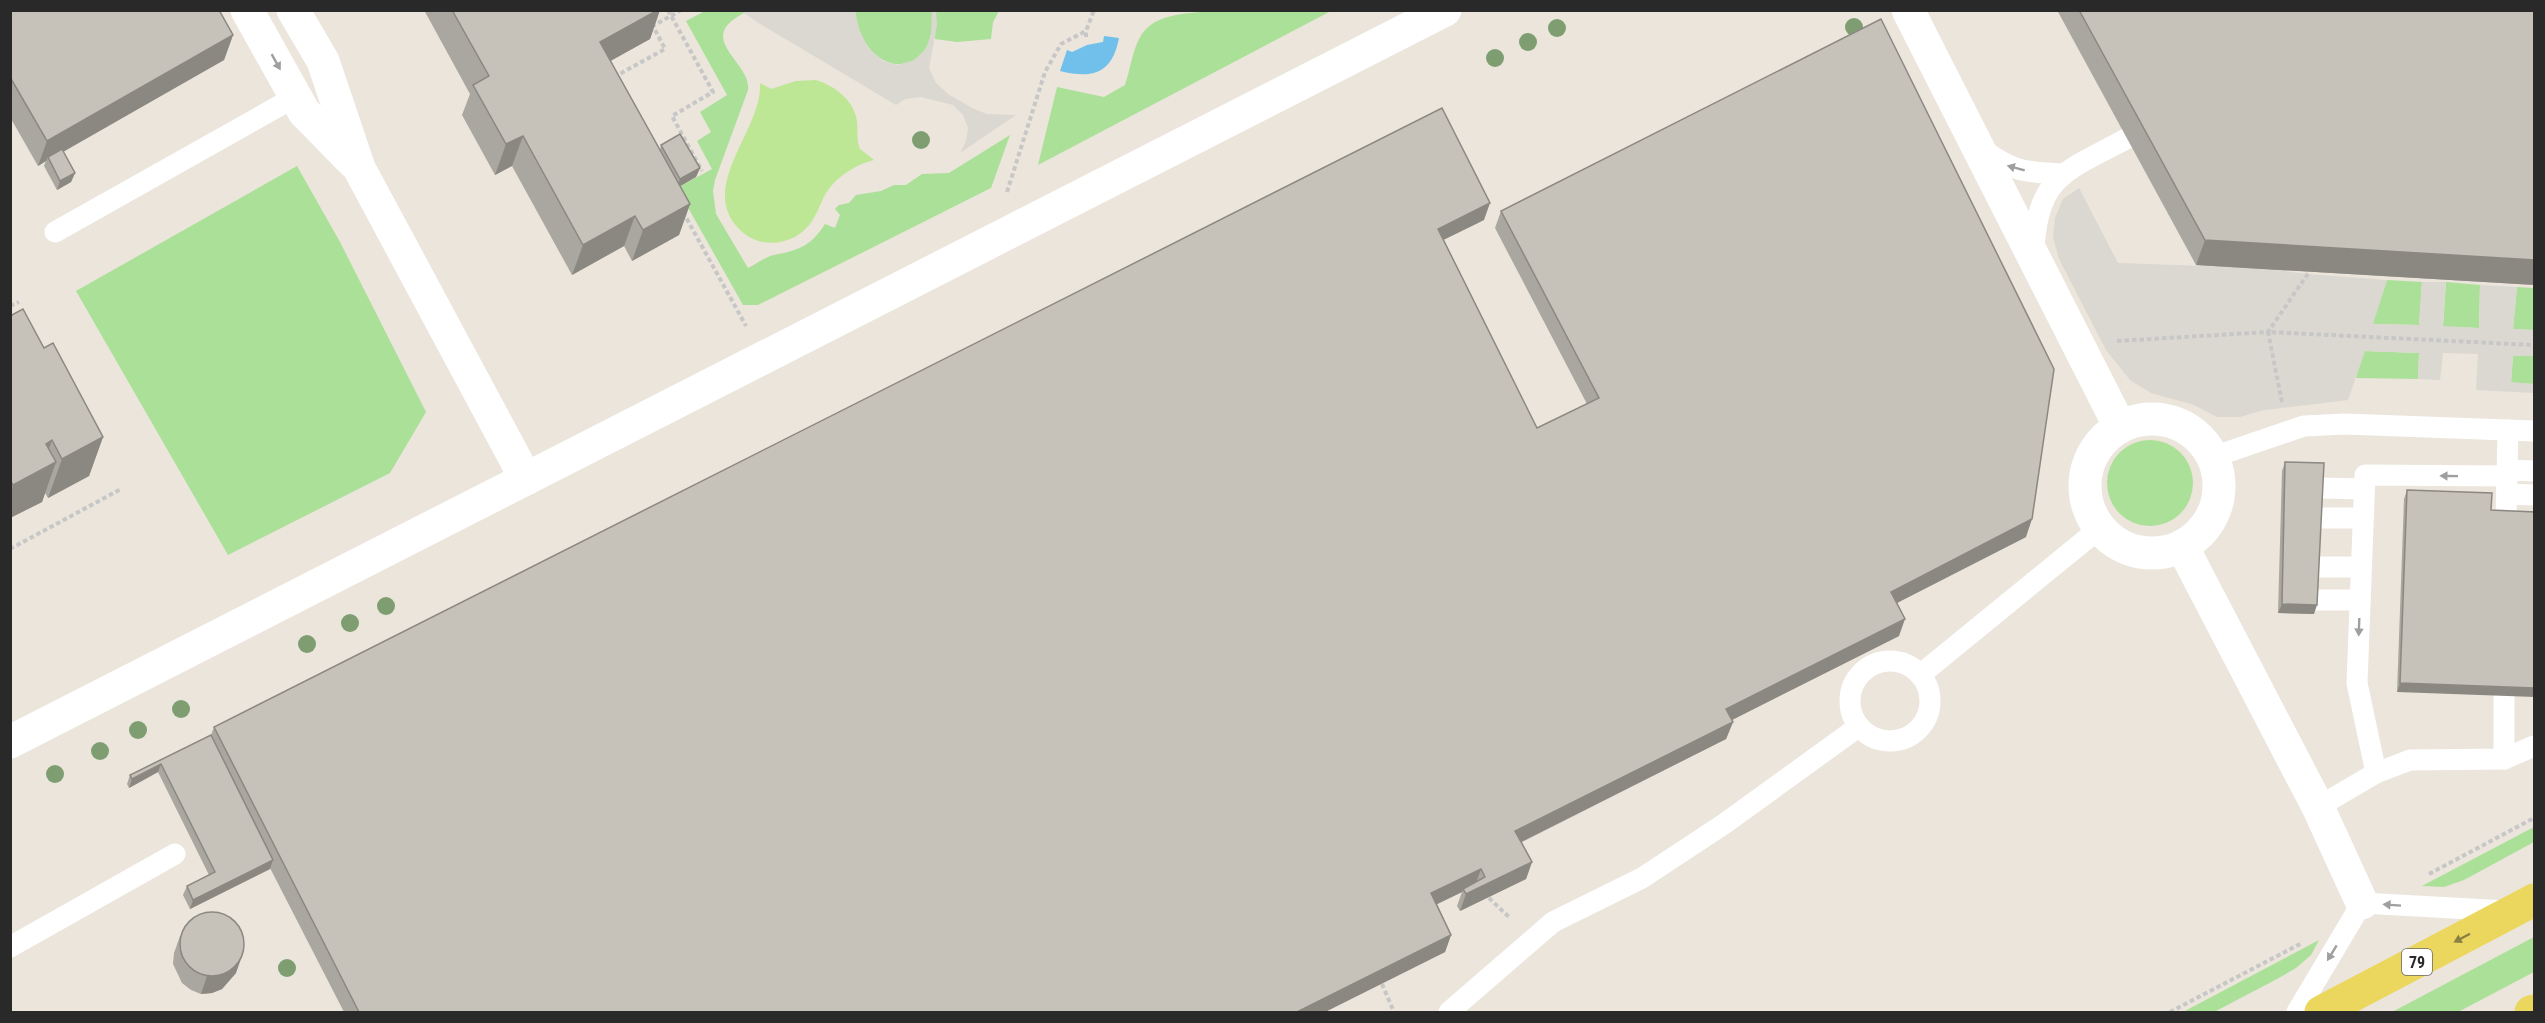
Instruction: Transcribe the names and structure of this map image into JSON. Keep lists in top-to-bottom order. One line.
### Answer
{"streets":{"main road":["79"]}}
